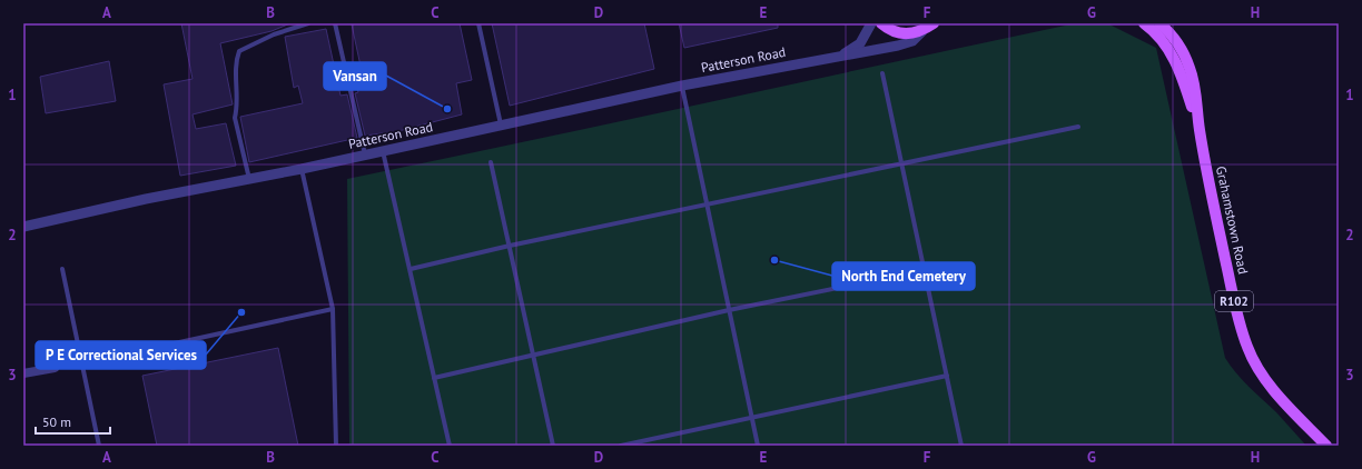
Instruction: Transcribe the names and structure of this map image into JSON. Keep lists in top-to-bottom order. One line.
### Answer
{"streets":{"main road":["Grahamstown Road","R102"],"street":["Patterson Road"]},"places":["Vansan","North End Cemetery","P E Correctional Services"],"scale_bar":"50 m","grid":{"columns":["A","B","C","D","E","F","G","H"],"rows":["1","2","3"]}}
